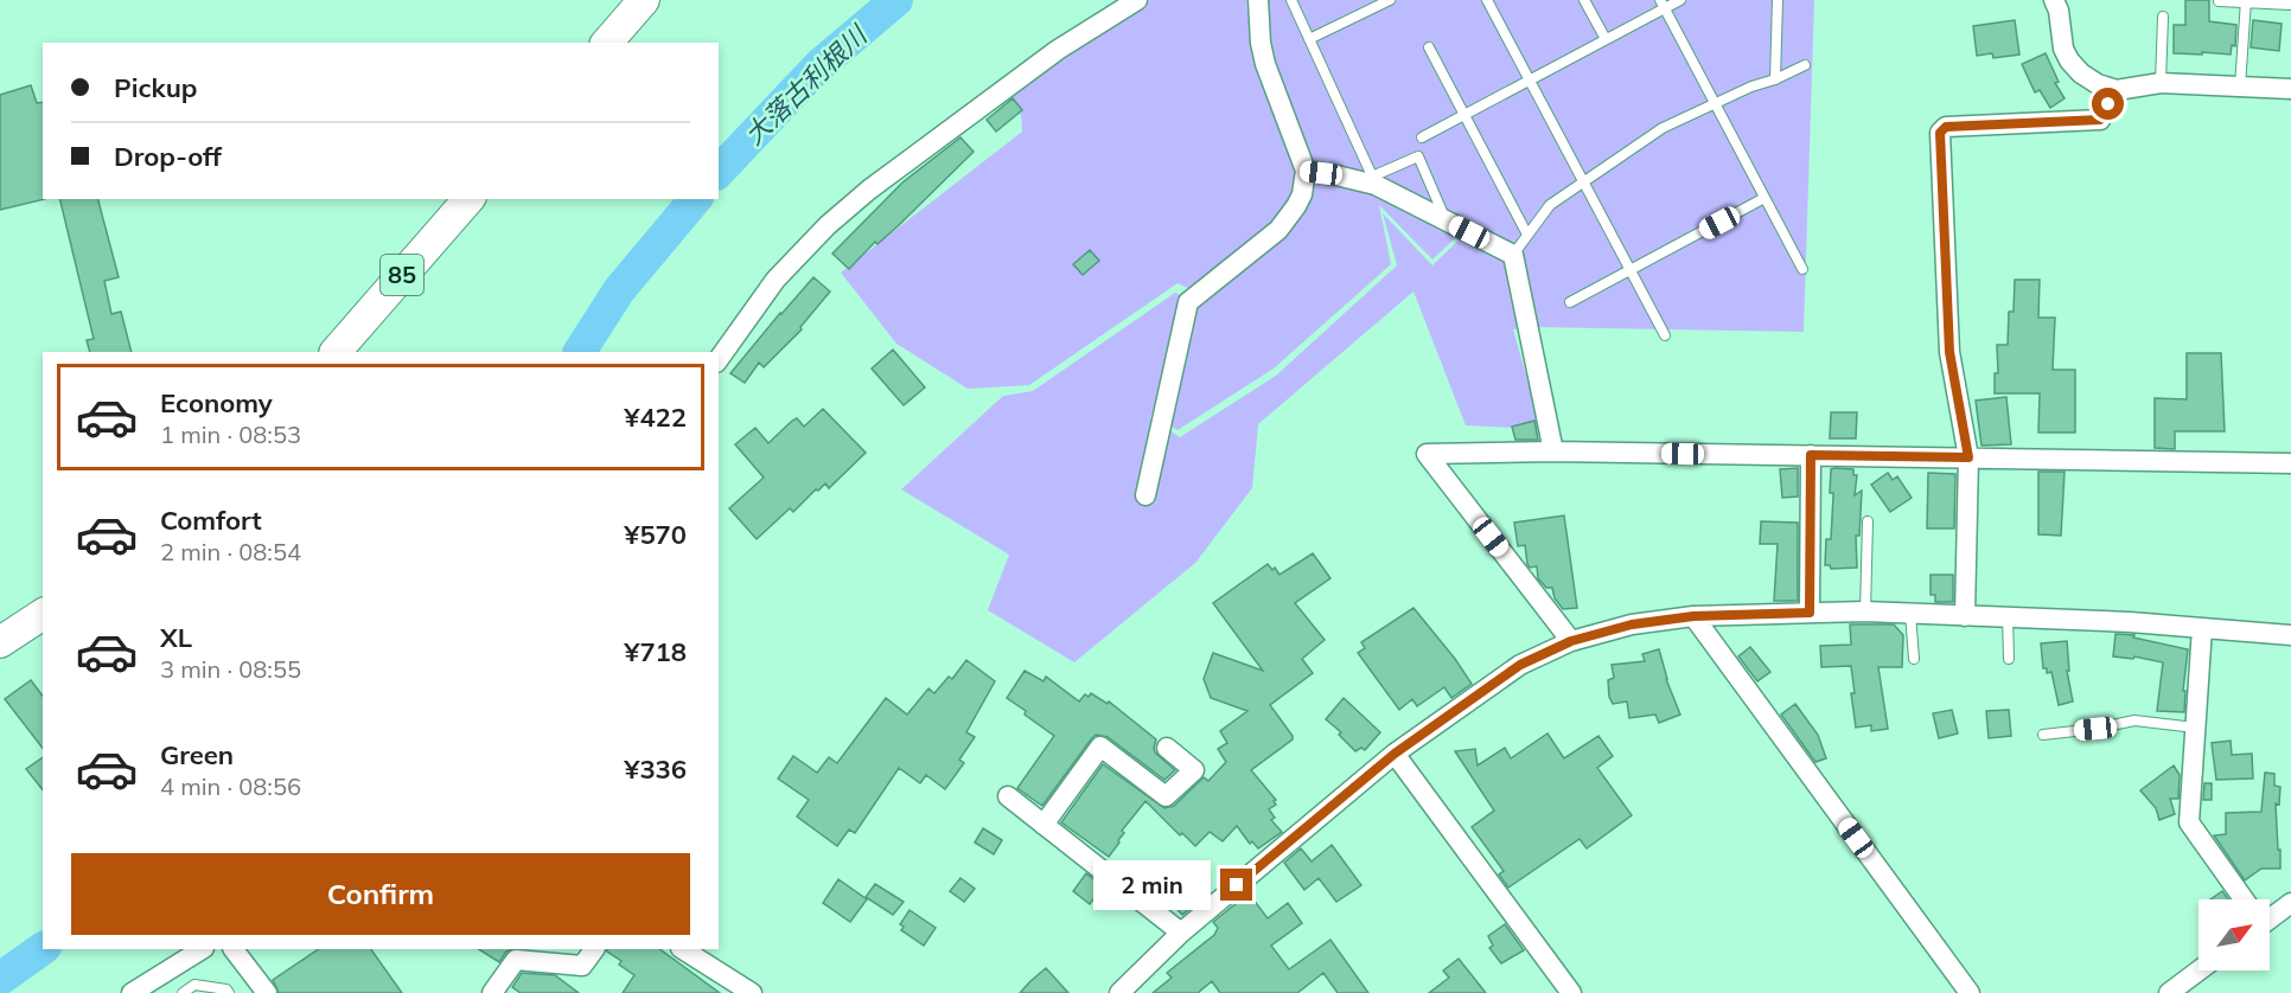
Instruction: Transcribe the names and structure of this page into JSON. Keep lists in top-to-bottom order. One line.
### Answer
{"streets":{"main road":["85"]},"water":["大落古利根川"],"north":"top right","page":{"banner":["Pickup","Drop-off"],"list":[{"name":"Economy","note":"1 min · 08:53","value":"¥422"},{"name":"Comfort","note":"2 min · 08:54","value":"¥570"},{"name":"XL","note":"3 min · 08:55","value":"¥718"},{"name":"Green","note":"4 min · 08:56","value":"¥336"}],"buttons":"Confirm","bubble":"2 min"}}
